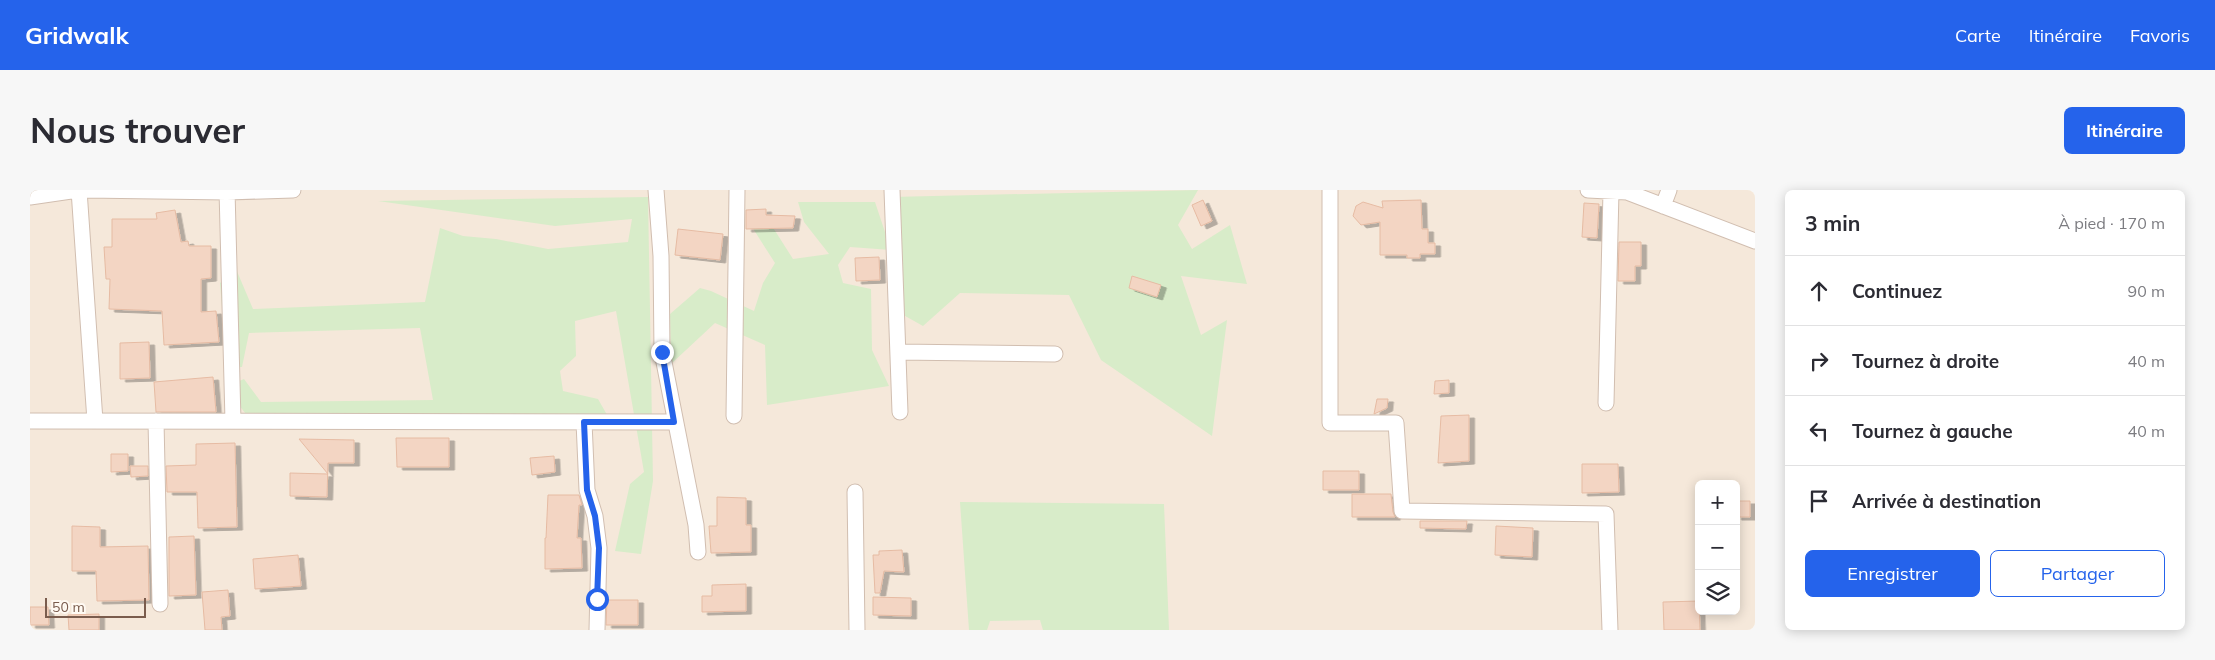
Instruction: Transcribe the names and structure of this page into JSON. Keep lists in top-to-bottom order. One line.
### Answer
{"scale_bar":"50 m","page":{"header":"Gridwalk","nav":["Carte","Itinéraire","Favoris"],"buttons":["Itinéraire",["Enregistrer","Partager"]],"title":"Nous trouver","heading":["3 min","À pied · 170 m"],"list":[["Continuez","90 m"],["Tournez à droite","40 m"],["Tournez à gauche","40 m"],"Arrivée à destination"],"map_buttons":["+","−"],"scale":"50 m"}}
